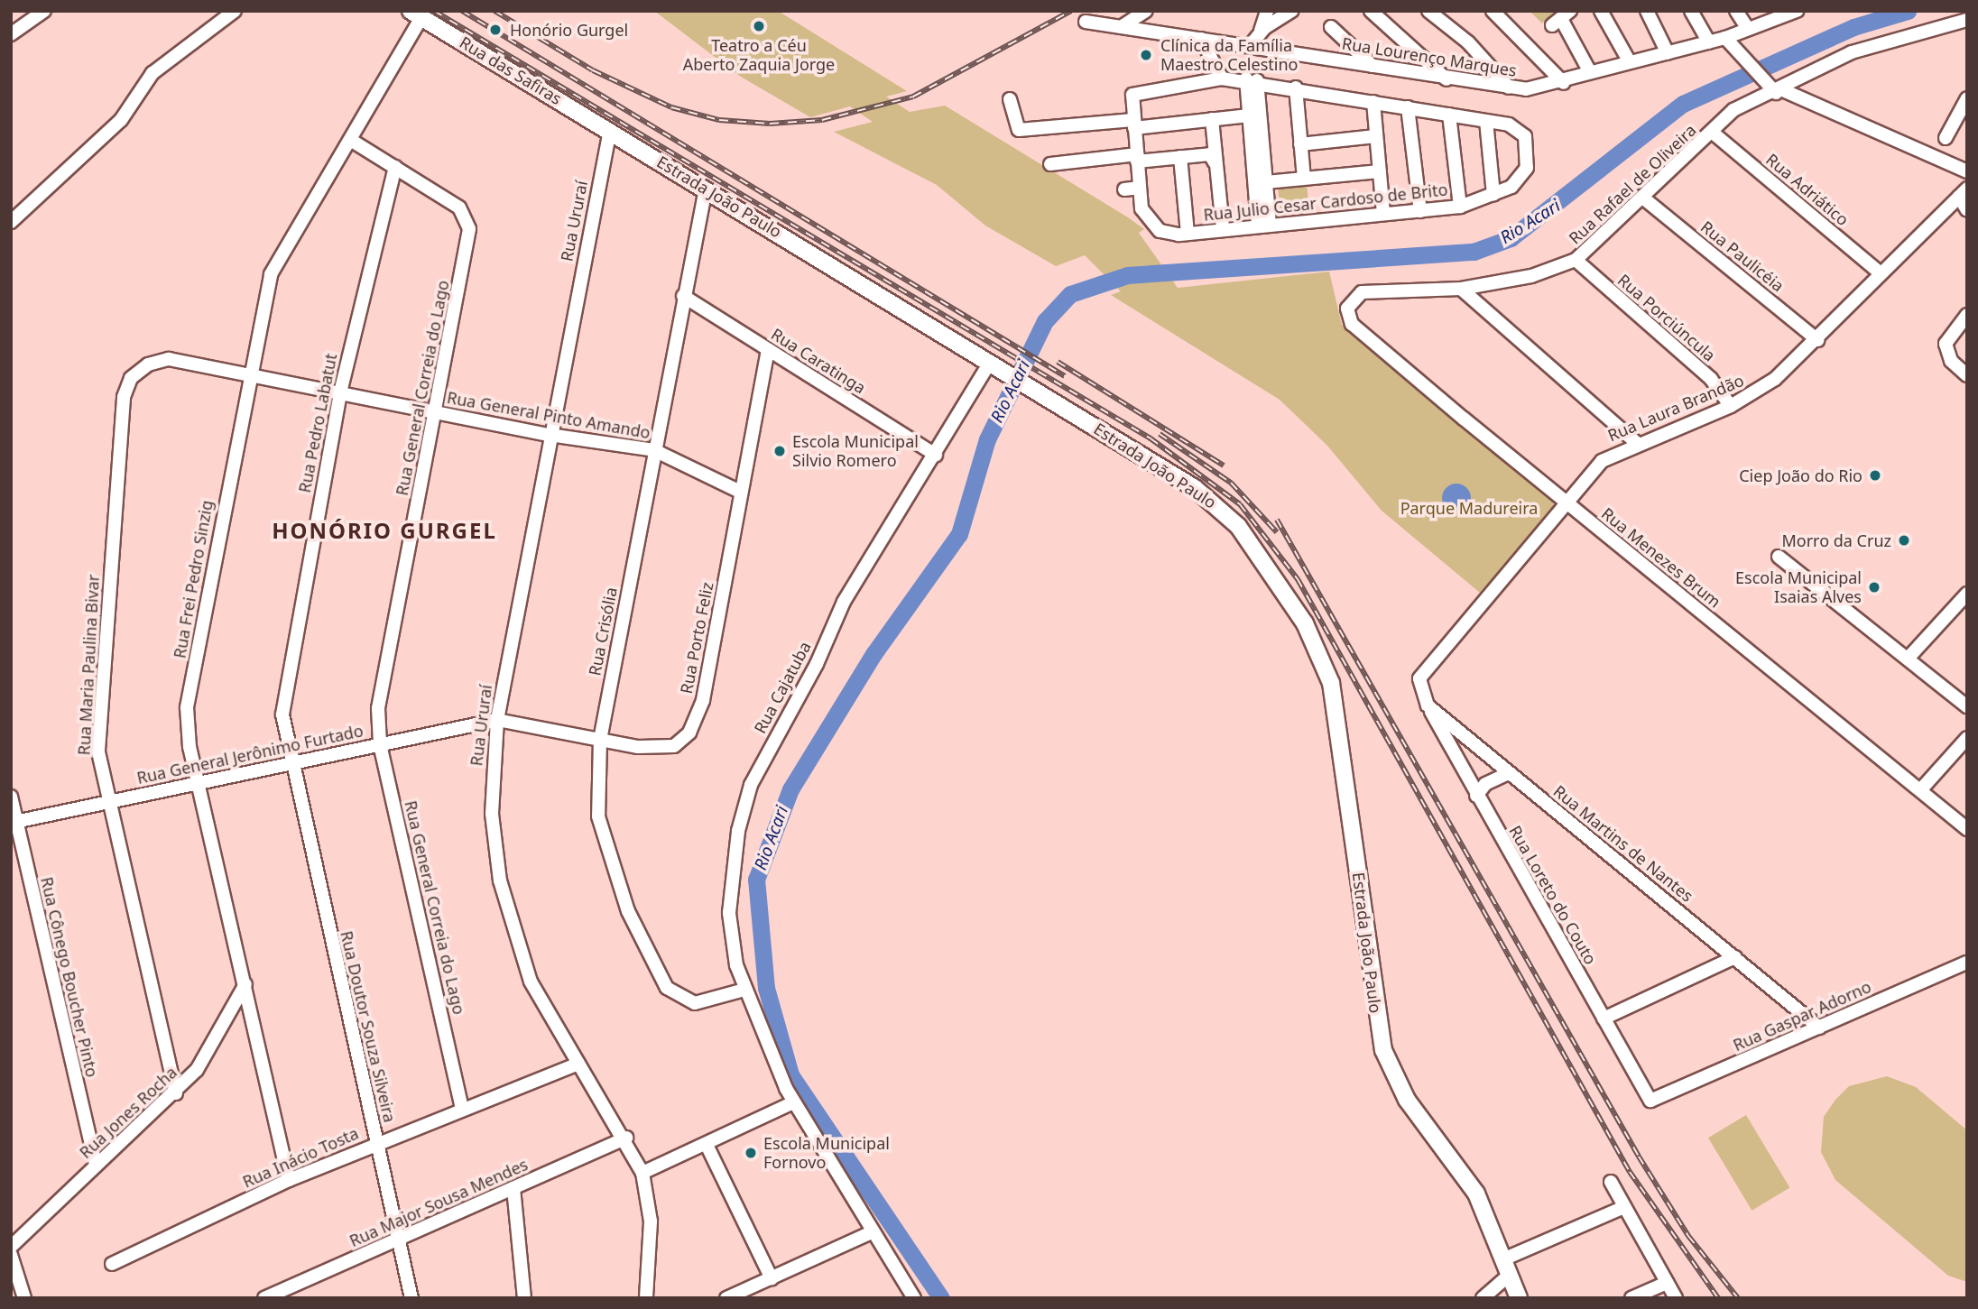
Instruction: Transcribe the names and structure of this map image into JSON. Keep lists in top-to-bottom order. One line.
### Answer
{"streets":{"main road":["Rua das Safiras","Estrada João Paulo"],"street":["Rua Lourenço Marques","Rua Rafael de Oliveira","Rua Adriático","Rua Julio Cesar Cardoso de Brito","Rua Ururaí","Rua Paulicéia","Rua Porciúncula","Rua Caratinga","Rua General Correia do Lago","Rua Laura Brandão","Rua General Pinto Amando","Rua Pedro Labatut","Rua Menezes Brum","Rua Frei Pedro Sinzig","Rua Crisólia","Rua Porto Feliz","Rua Maria Paulina Bivar","Rua Cajatuba","Rua General Jerônimo Furtado","Rua Martins de Nantes","Rua Loreto do Couto","Rua Cônego Boucher Pinto","Rua Gaspar Adorno","Rua Doutor Souza Silveira","Rua Jones Rocha","Rua Inácio Tosta","Rua Major Sousa Mendes"]},"crossings":[["Rua das Safiras","Estrada João Paulo"],["Rua das Safiras","Rua Ururaí"],["Rua das Safiras","Rua Frei Pedro Sinzig"],["Rua Rafael de Oliveira","Rua Adriático"],["Rua Rafael de Oliveira","Rua Paulicéia"],["Rua Rafael de Oliveira","Rua Porciúncula"],["Rua Rafael de Oliveira","Rua Menezes Brum"],["Rua Adriático","Rua Laura Brandão"],["Estrada João Paulo","Rua Ururaí"],["Estrada João Paulo","Rua Crisólia"],["Estrada João Paulo","Rua Cajatuba"],["Rua Ururaí","Rua General Pinto Amando"],["Rua Ururaí","Rua Porto Feliz"],["Rua Ururaí","Rua General Jerônimo Furtado"],["Rua Ururaí","Rua Inácio Tosta"],["Rua Ururaí","Rua Major Sousa Mendes"],["Rua Paulicéia","Rua Laura Brandão"],["Rua Porciúncula","Rua Laura Brandão"],["Rua Caratinga","Rua Crisólia"],["Rua Caratinga","Rua Porto Feliz"],["Rua Caratinga","Rua Cajatuba"],["Rua General Correia do Lago","Rua General Pinto Amando"],["Rua General Correia do Lago","Rua Pedro Labatut"],["Rua General Correia do Lago","Rua Frei Pedro Sinzig"],["Rua General Correia do Lago","Rua General Jerônimo Furtado"],["Rua General Correia do Lago","Rua Inácio Tosta"],["Rua Laura Brandão","Rua Menezes Brum"],["Rua Laura Brandão","Rua Martins de Nantes"],["Rua Laura Brandão","Rua Loreto do Couto"],["Rua General Pinto Amando","Rua Pedro Labatut"],["Rua General Pinto Amando","Rua Frei Pedro Sinzig"],["Rua General Pinto Amando","Rua Crisólia"],["Rua General Pinto Amando","Rua Porto Feliz"],["Rua General Pinto Amando","Rua Maria Paulina Bivar"],["Rua Pedro Labatut","Rua General Jerônimo Furtado"],["Rua Pedro Labatut","Rua Doutor Souza Silveira"],["Rua Frei Pedro Sinzig","Rua General Jerônimo Furtado"],["Rua Frei Pedro Sinzig","Rua Jones Rocha"],["Rua Frei Pedro Sinzig","Rua Inácio Tosta"],["Rua Crisólia","Rua Porto Feliz"],["Rua Crisólia","Rua Cajatuba"],["Rua Porto Feliz","Rua General Jerônimo Furtado"],["Rua Maria Paulina Bivar","Rua General Jerônimo Furtado"],["Rua Maria Paulina Bivar","Rua Jones Rocha"],["Rua General Jerônimo Furtado","Rua Cônego Boucher Pinto"],["Rua General Jerônimo Furtado","Rua Doutor Souza Silveira"],["Rua Martins de Nantes","Rua Loreto do Couto"],["Rua Martins de Nantes","Rua Gaspar Adorno"],["Rua Loreto do Couto","Rua Gaspar Adorno"],["Rua Cônego Boucher Pinto","Rua Jones Rocha"],["Rua Doutor Souza Silveira","Rua Inácio Tosta"],["Rua Doutor Souza Silveira","Rua Major Sousa Mendes"]],"districts":["HONÓRIO GURGEL"],"water":["Rio Acari"],"parks":["Parque Madureira"],"places":["Teatro a Céu Aberto Zaquia Jorge","Honório Gurgel","Clínica da Família Maestro Celestino","Escola Municipal Silvio Romero","Ciep João do Rio","Morro da Cruz","Escola Municipal Isaias Alves","Escola Municipal Fornovo"]}
